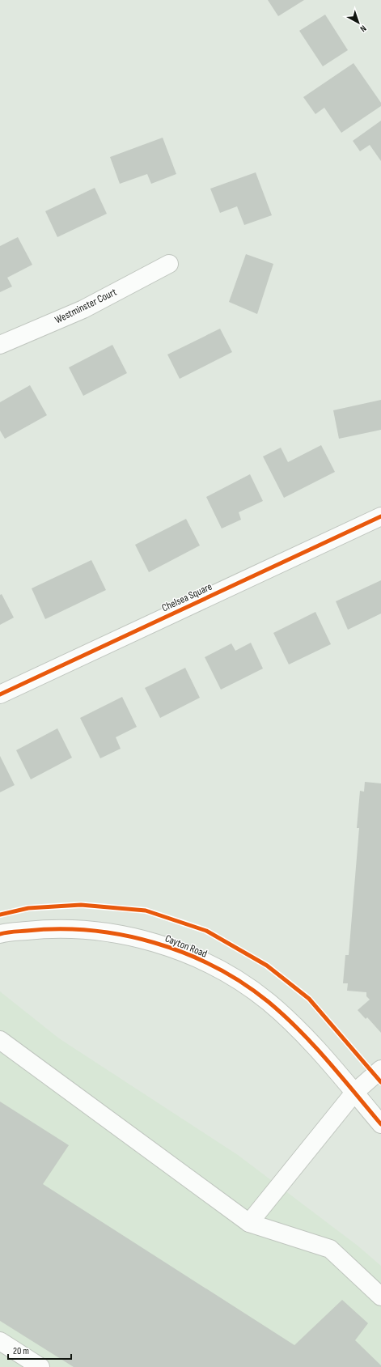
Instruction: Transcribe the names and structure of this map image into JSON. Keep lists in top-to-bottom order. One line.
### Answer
{"streets":{"street":["Westminster Court","Chelsea Square","Cayton Road"]},"scale_bar":"20 m","north":"bottom right"}
